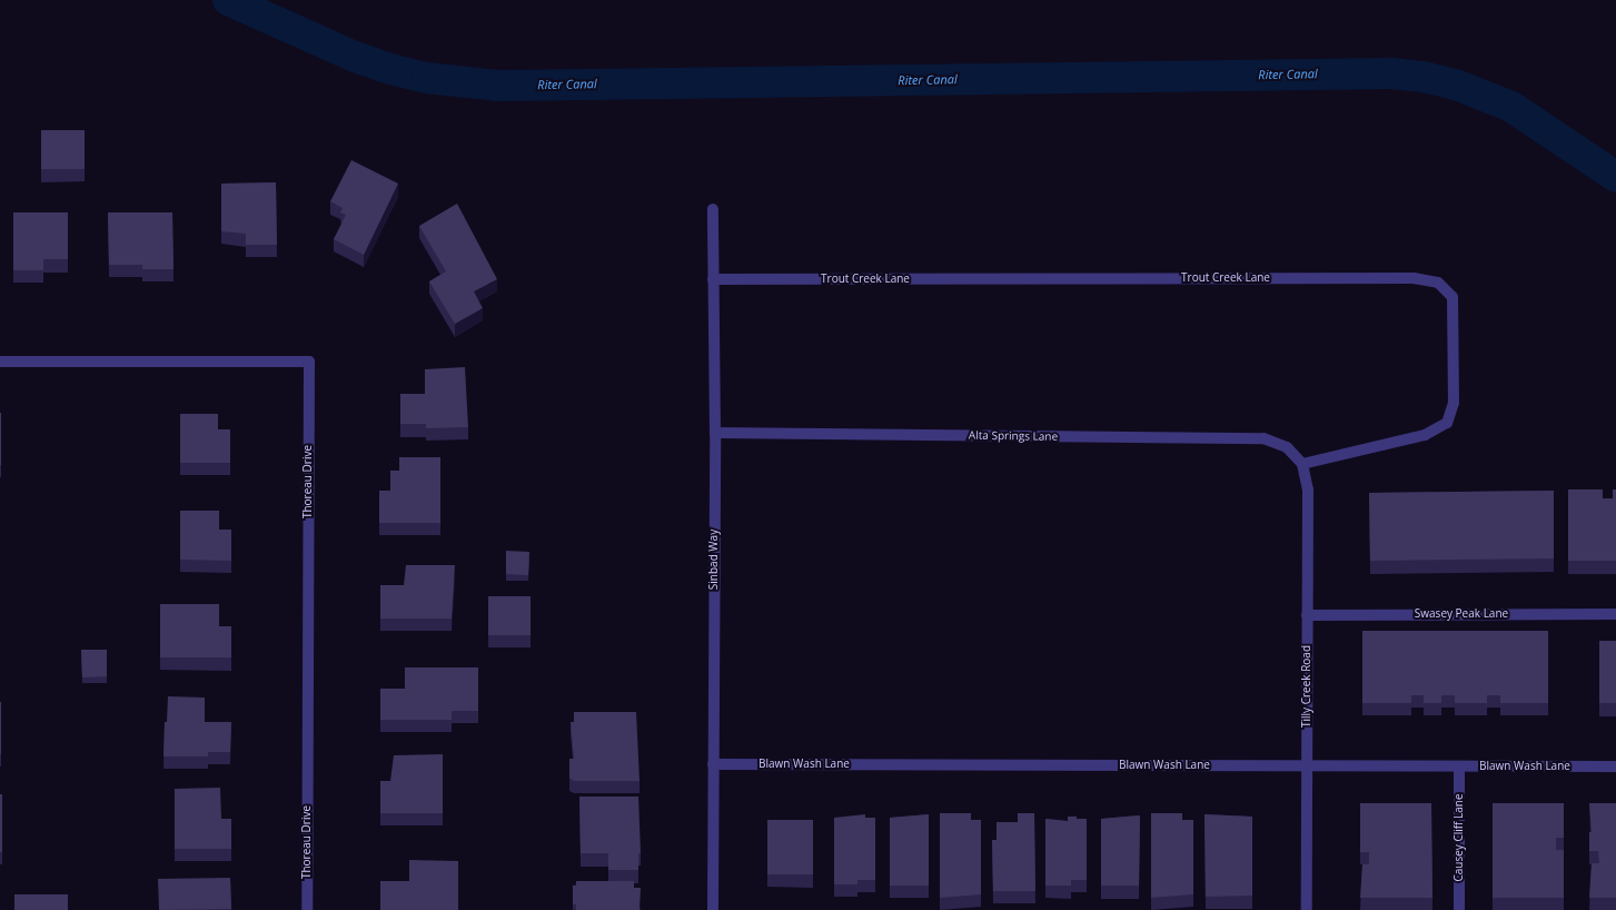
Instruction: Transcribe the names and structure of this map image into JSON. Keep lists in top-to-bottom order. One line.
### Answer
{"streets":{"street":["Trout Creek Lane","Alta Springs Lane","Thoreau Drive","Sinbad Way","Swasey Peak Lane","Tilly Creek Road","Blawn Wash Lane","Causey Cliff Lane"]},"crossings":[["Trout Creek Lane","Alta Springs Lane"],["Trout Creek Lane","Sinbad Way"],["Trout Creek Lane","Tilly Creek Road"],["Alta Springs Lane","Sinbad Way"],["Alta Springs Lane","Tilly Creek Road"],["Sinbad Way","Blawn Wash Lane"],["Swasey Peak Lane","Tilly Creek Road"],["Tilly Creek Road","Blawn Wash Lane"],["Blawn Wash Lane","Causey Cliff Lane"]],"water":["Riter Canal"]}
